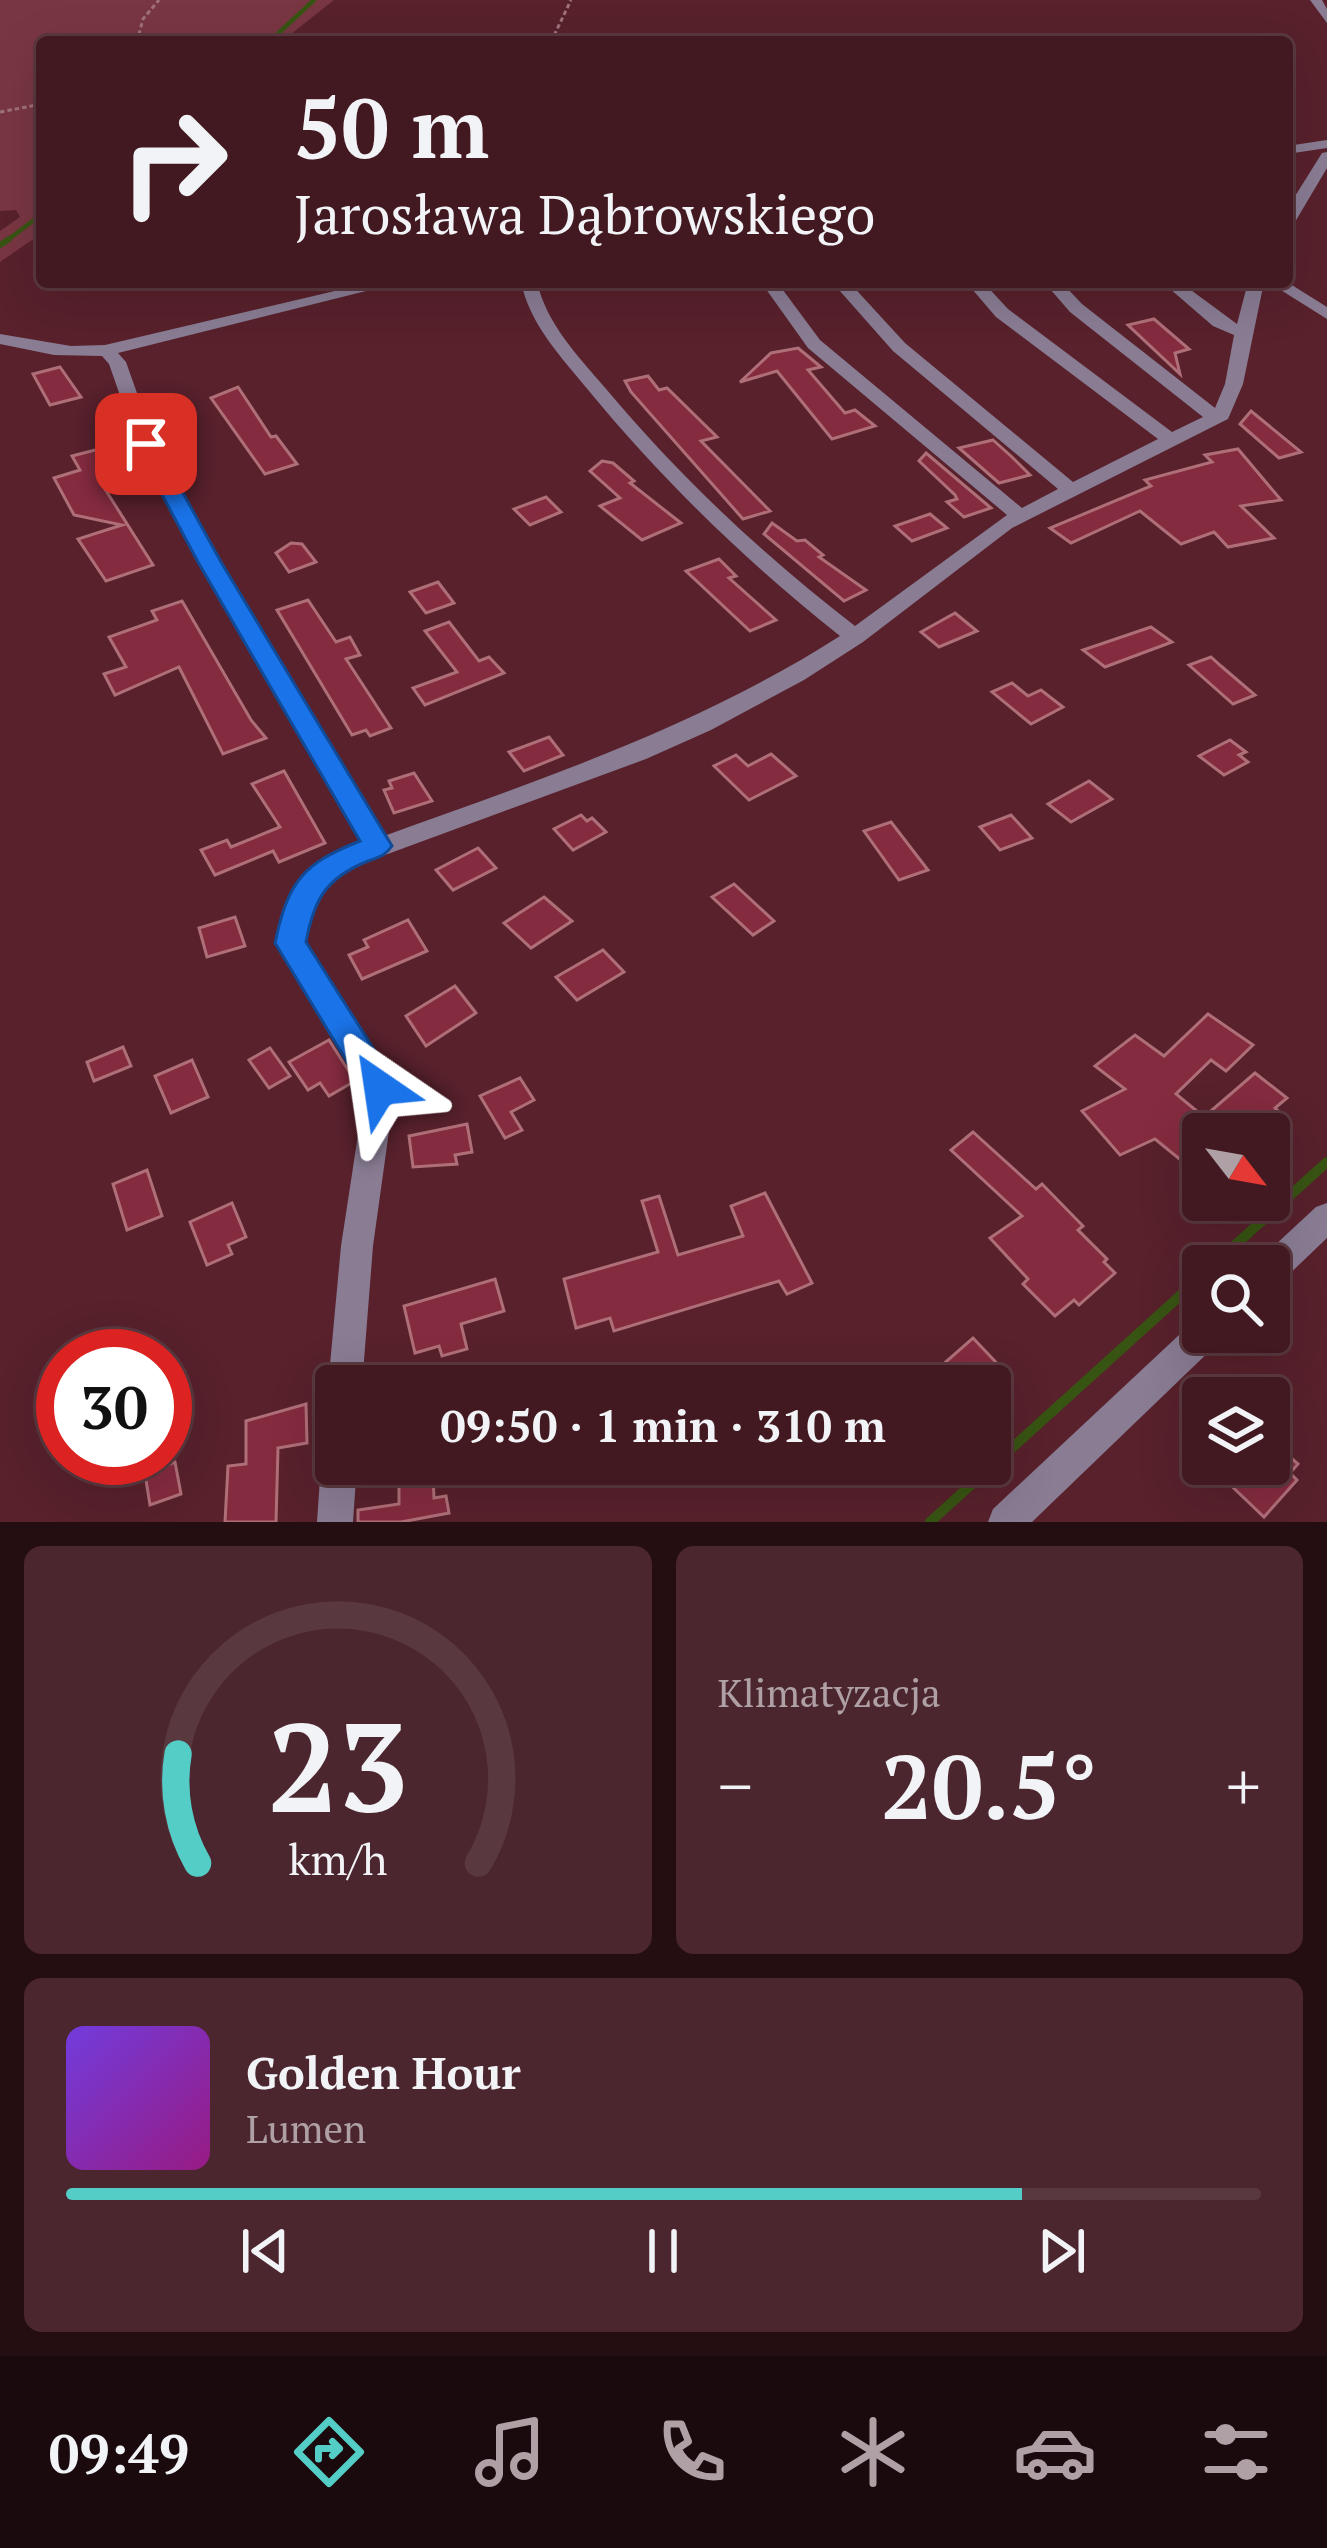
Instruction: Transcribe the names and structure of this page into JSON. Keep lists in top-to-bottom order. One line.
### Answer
{"north":"bottom right","page":{"turn":["50 m","Jarosława Dąbrowskiego"],"limit":"30","trip":"09:50 · 1 min · 310 m","tile":"Klimatyzacja","heat":["−","20.5°","+"],"song":["Golden Hour","Lumen"],"tabs":"09:49","gauge":["23","km/h"]}}
